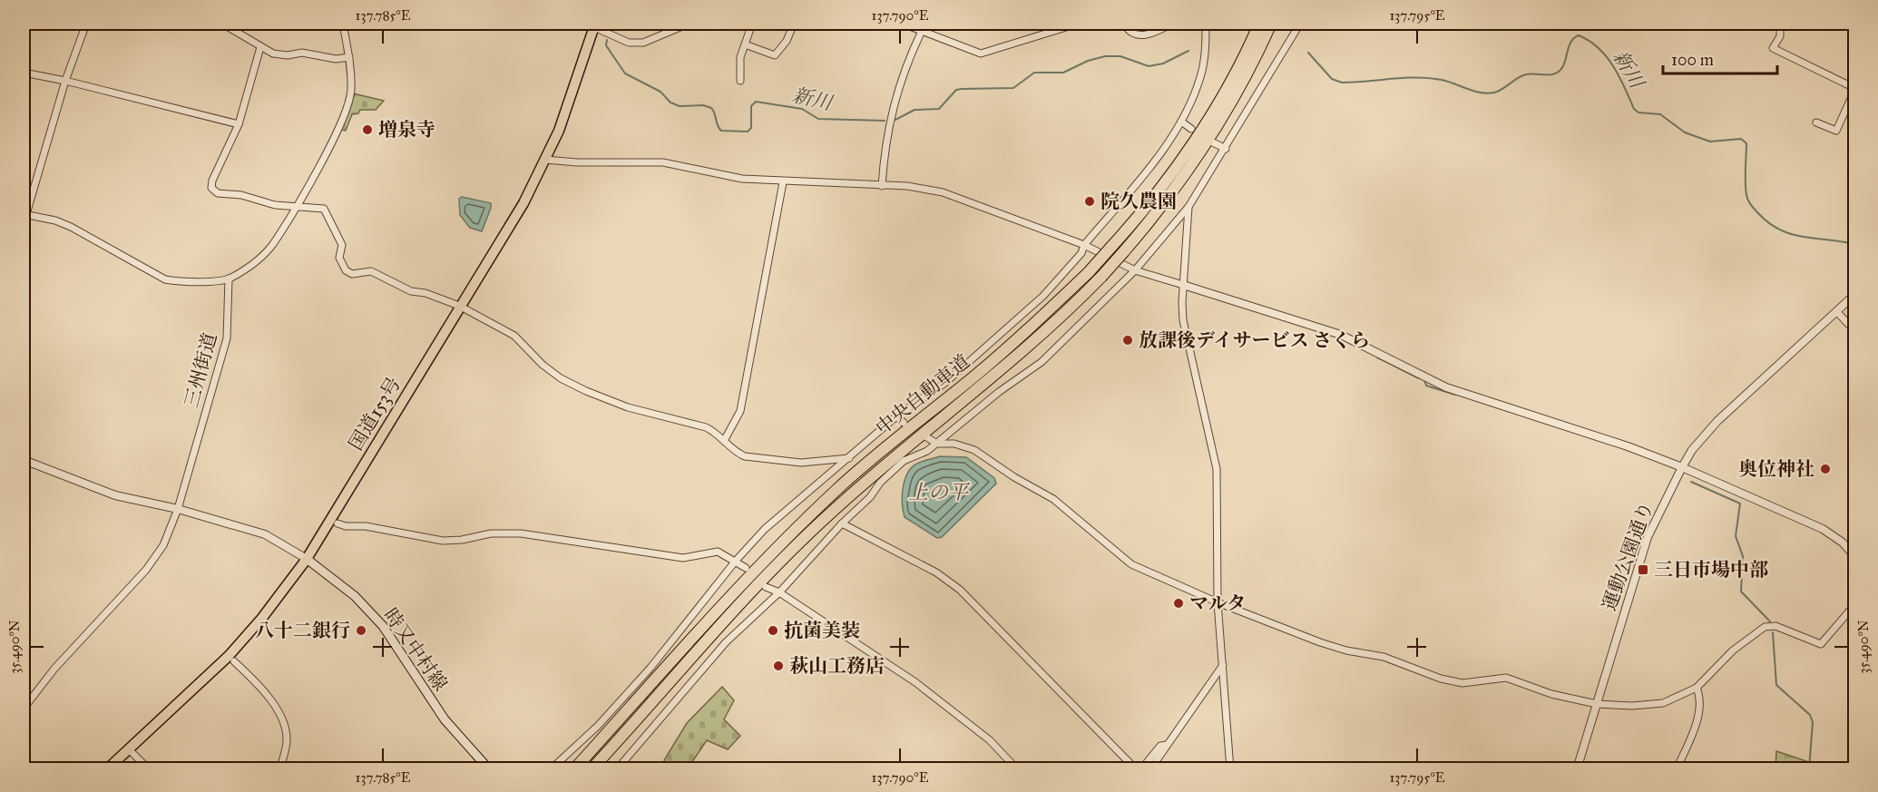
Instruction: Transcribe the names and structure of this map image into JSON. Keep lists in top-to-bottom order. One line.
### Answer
{"streets":{"highway":["中央自動車道","国道153号"],"main road":["時又中村線"],"street":["三州街道","運動公園通り"]},"crossings":[["国道153号","時又中村線"]],"water":["新川","上の平"],"places":{"other":["増泉寺","院久農園","放課後デイサービス さくら","奥位神社","マルタ","八十二銀行","抗菌美装","萩山工務店"],"transit":["三日市場中部"]},"scale_bar":"100 m","coordinates":["137.785°E","137.790°E","137.795°E","35.490°N"]}
